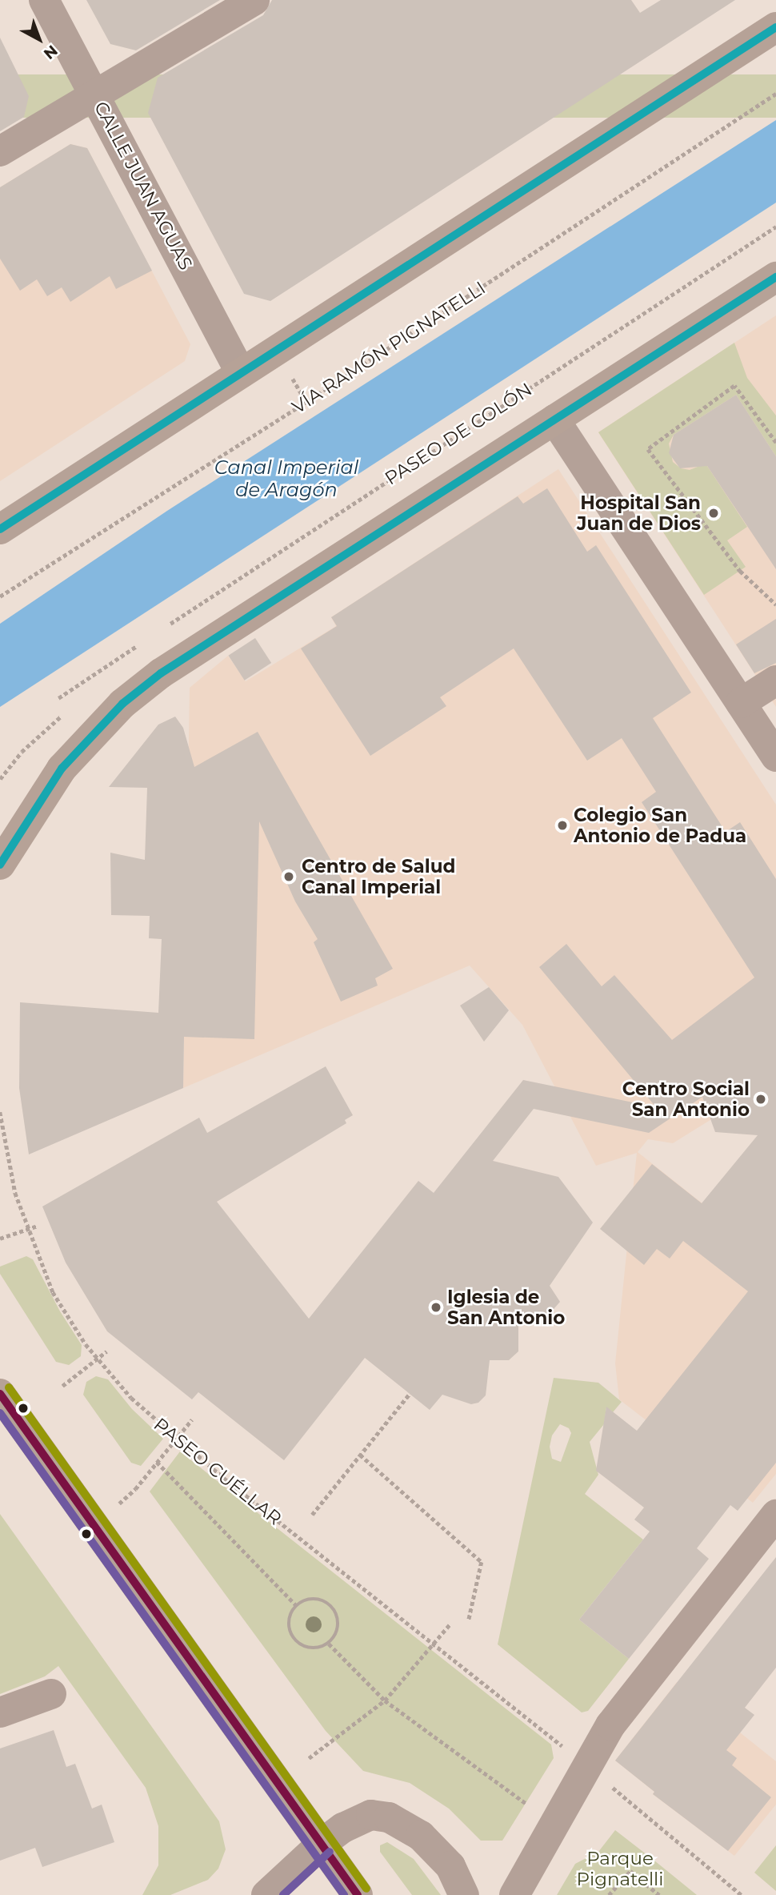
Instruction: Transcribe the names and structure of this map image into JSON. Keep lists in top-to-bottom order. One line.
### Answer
{"streets":{"street":["CALLE JUAN AGUAS"],"path":["VÍA RAMÓN PIGNATELLI","PASEO DE COLÓN","PASEO CUÉLLAR"]},"water":["Canal Imperial de Aragón"],"parks":["Parque Pignatelli"],"places":["Hospital San Juan de Dios","Colegio San Antonio de Padua","Centro de Salud Canal Imperial","Centro Social San Antonio","Iglesia de San Antonio"],"north":"bottom right"}
